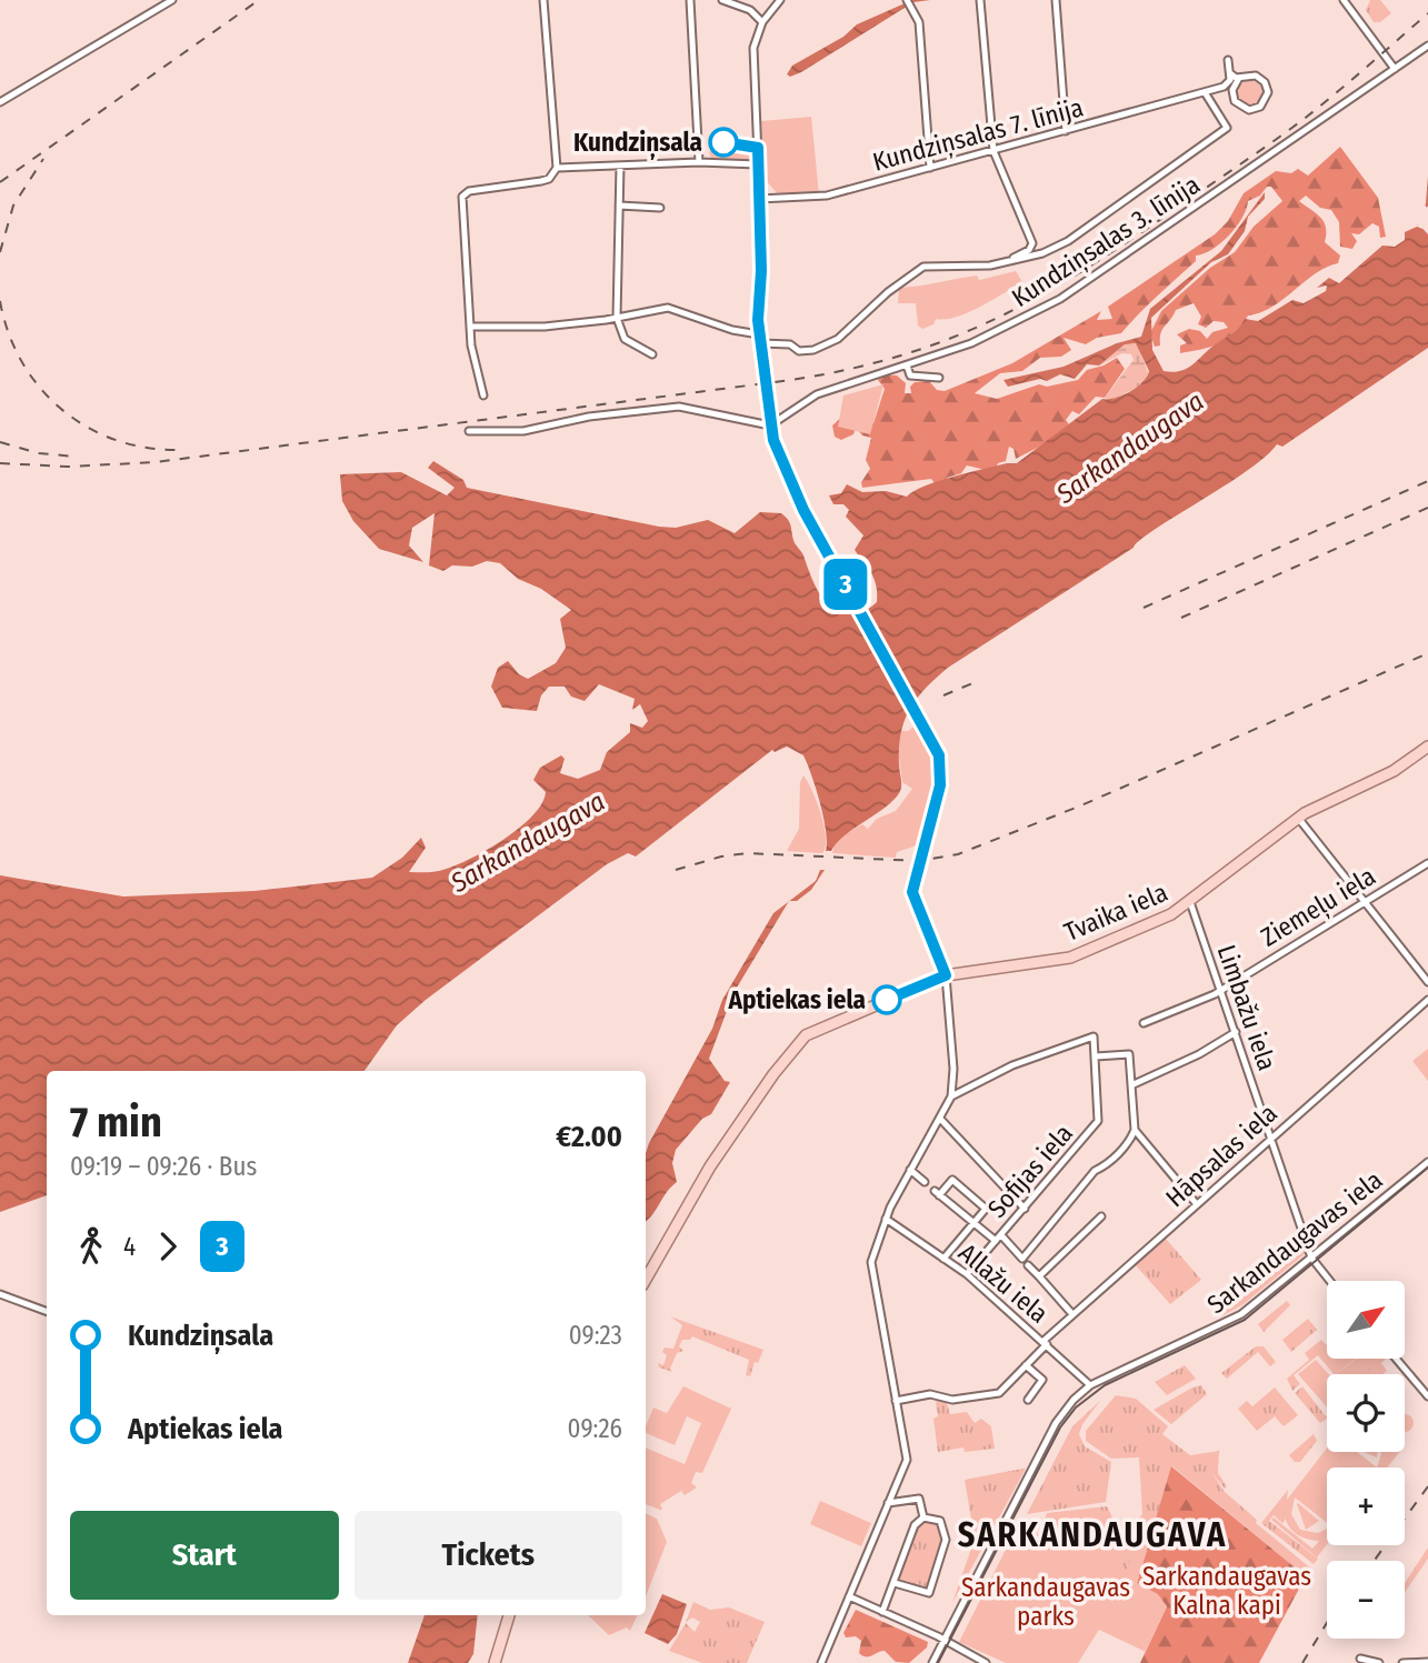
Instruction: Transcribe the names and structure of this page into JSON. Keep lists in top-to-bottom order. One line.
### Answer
{"streets":{"main road":["Tvaika iela"],"street":["Kundziņsalas 7. līnija","Kundziņsalas 3. līnija","Ziemeļu iela","Limbažu iela","Hāpsalas iela","Sofijas iela","Sarkandaugavas iela","Allažu iela"]},"crossings":[["Ziemeļu iela","Limbažu iela"],["Tvaika iela","Limbažu iela"],["Limbažu iela","Hāpsalas iela"],["Limbažu iela","Sarkandaugavas iela"],["Hāpsalas iela","Allažu iela"],["Sofijas iela","Allažu iela"],["Sarkandaugavas iela","Allažu iela"]],"districts":["SARKANDAUGAVA"],"water":["Sarkandaugava"],"parks":["Sarkandaugavas Kalna kapi","Sarkandaugavas parks"],"places":["Kundziņsala","Aptiekas iela"],"lines":["bus line 3"],"north":"top right","page":{"on_map":"3","heading":["7 min","09:19 – 09:26 · Bus","€2.00"],"legs":["4","3"],"map_buttons":["+","−"],"list":[{"name":"Kundziņsala","value":"09:23"},{"name":"Aptiekas iela","value":"09:26"}],"buttons":["Start","Tickets"]}}
